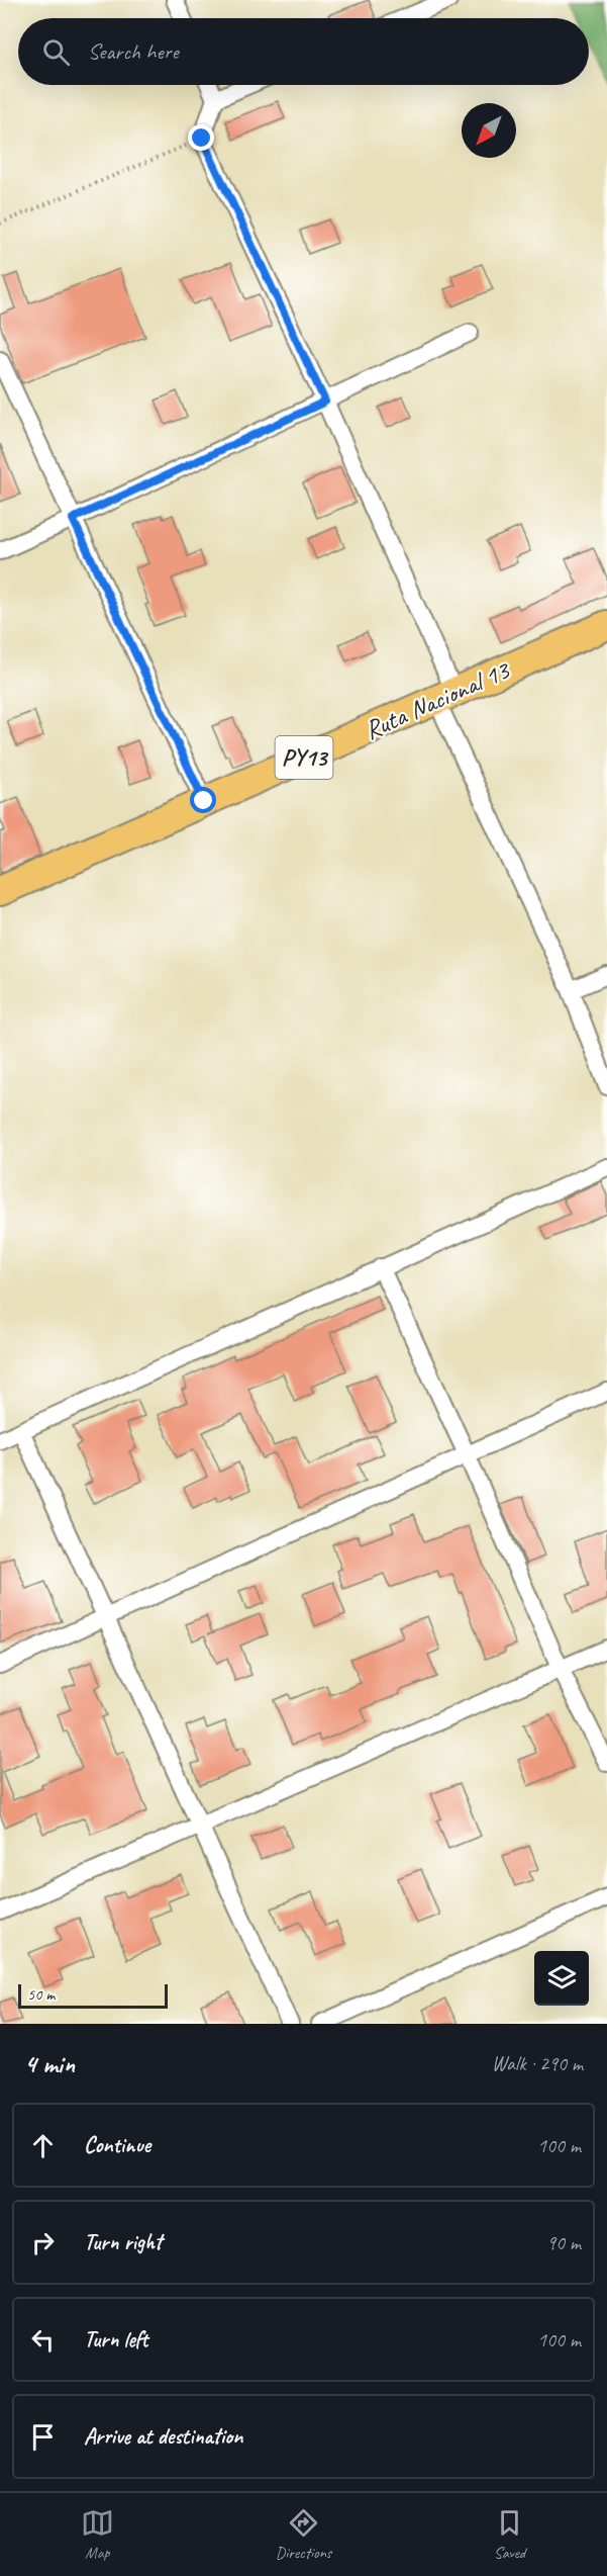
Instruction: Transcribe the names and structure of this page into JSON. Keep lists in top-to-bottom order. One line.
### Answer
{"streets":{"highway":["Ruta Nacional 13","PY13"]},"scale_bar":"50 m","north":"bottom left","page":{"search":"Search here","scale":"50 m","heading":["4 min","Walk · 290 m"],"list":[["Continue","100 m"],["Turn right","90 m"],["Turn left","100 m"],"Arrive at destination"],"nav":["Map","Directions","Saved"]}}
